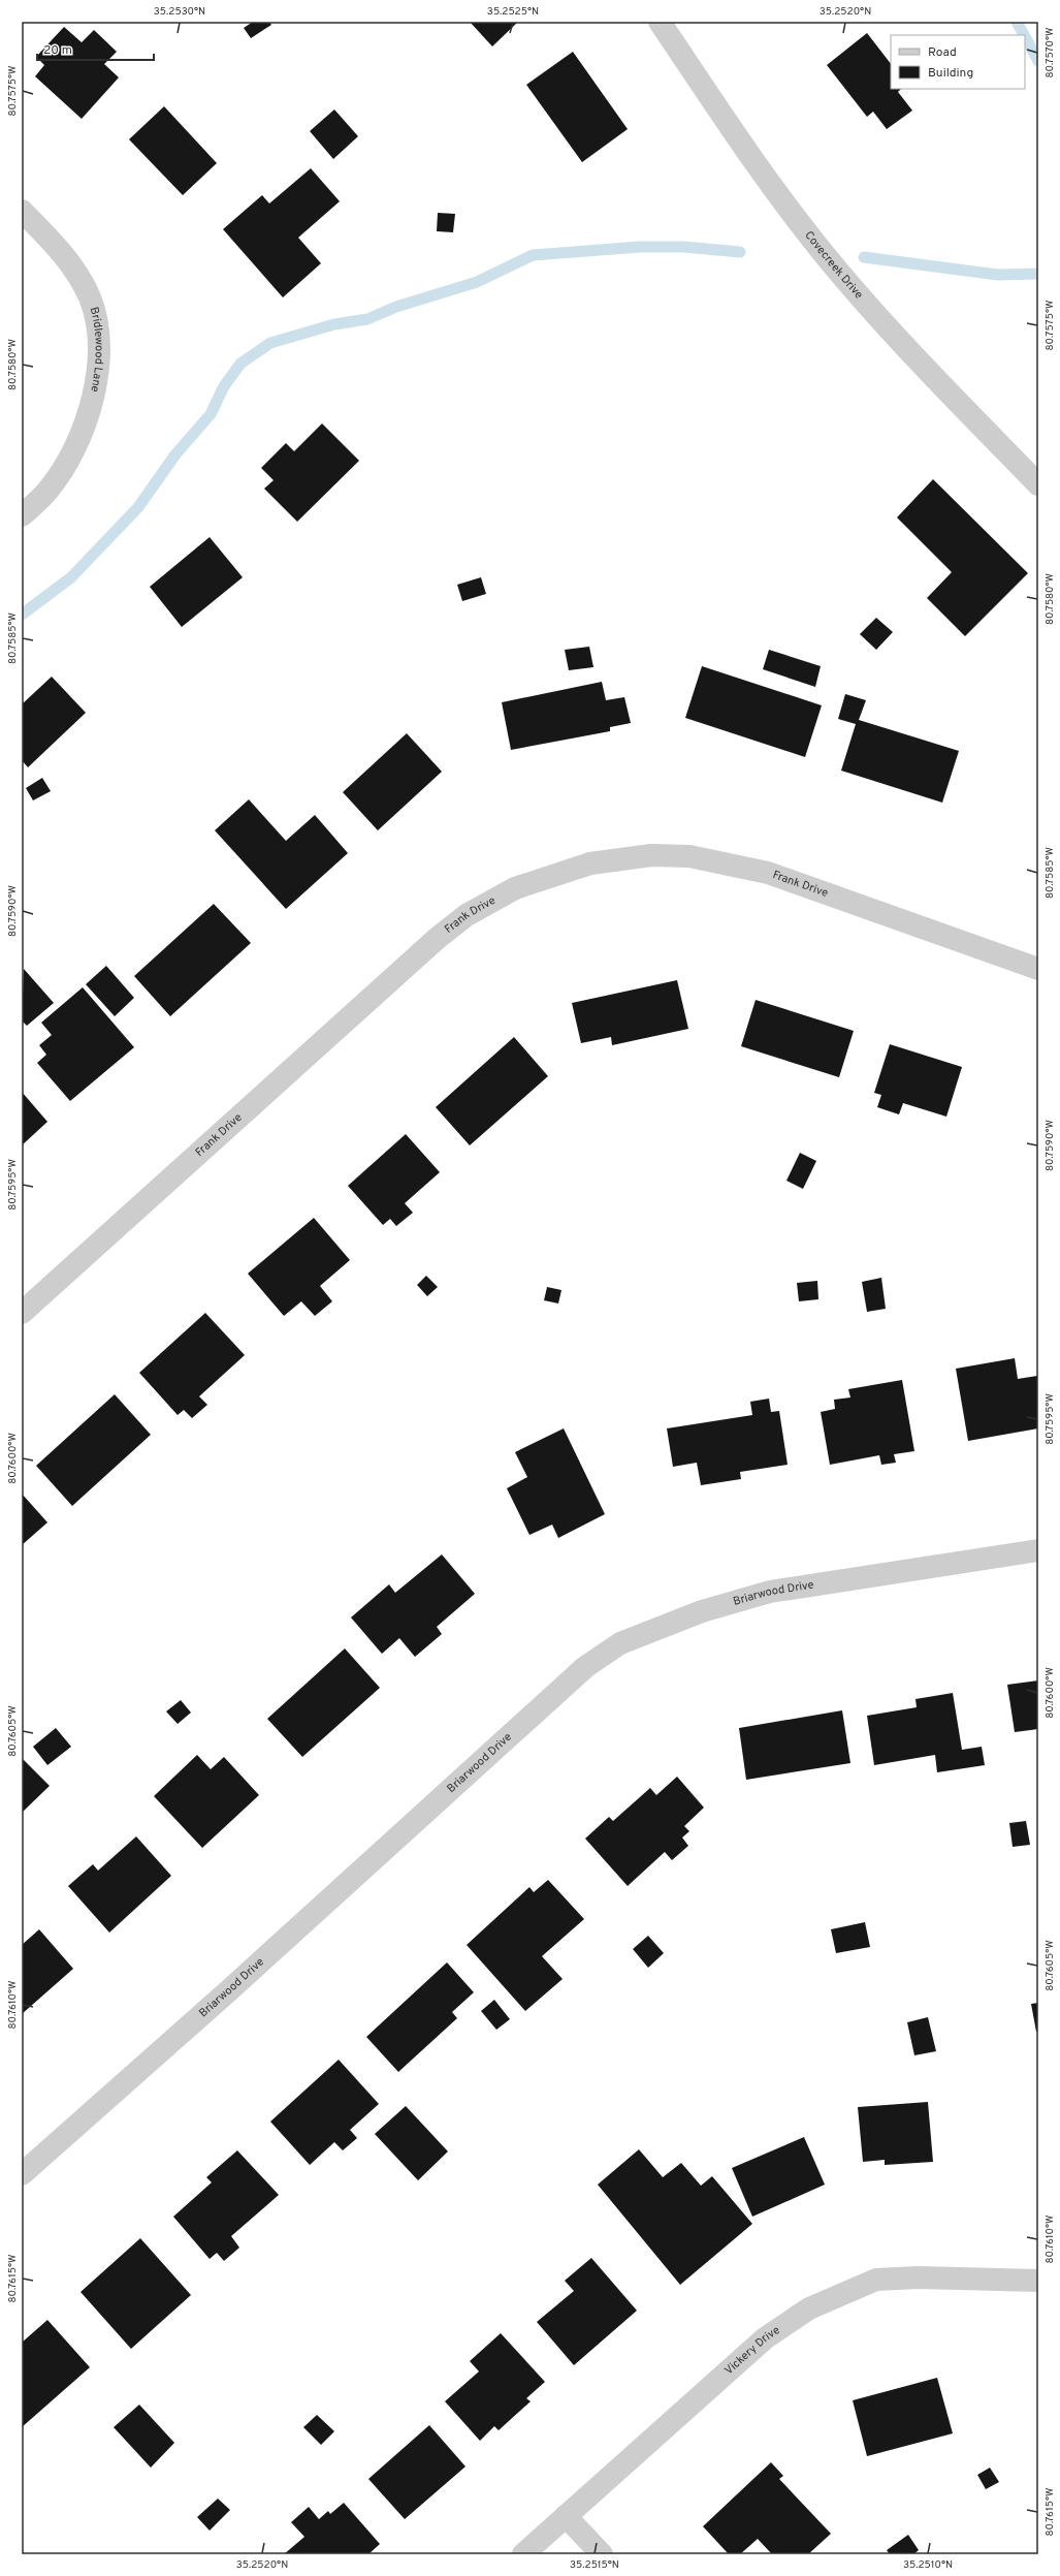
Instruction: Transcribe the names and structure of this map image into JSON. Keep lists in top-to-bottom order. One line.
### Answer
{"streets":{"street":["Covecreek Drive","Bridlewood Lane","Frank Drive","Briarwood Drive","Vickery Drive"]},"legend":["Road","Building"],"scale_bar":"20 m","coordinates":["35.2530°N","35.2525°N","35.2520°N","80.7570°W","80.7575°W","80.7580°W","80.7585°W","80.7590°W","80.7595°W","80.7600°W","80.7605°W","80.7610°W","80.7615°W","35.2515°N","35.2510°N"]}
